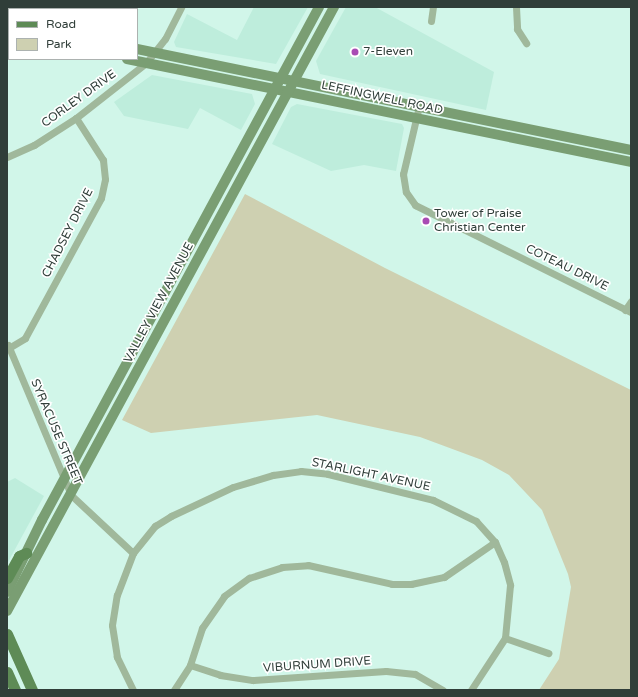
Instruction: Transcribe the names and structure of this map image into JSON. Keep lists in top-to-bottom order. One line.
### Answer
{"streets":{"main road":["LEFFINGWELL ROAD","VALLEY VIEW AVENUE"],"street":["CORLEY DRIVE","CHADSEY DRIVE","COTEAU DRIVE","SYRACUSE STREET","STARLIGHT AVENUE","VIBURNUM DRIVE"]},"crossings":[["LEFFINGWELL ROAD","CORLEY DRIVE"],["LEFFINGWELL ROAD","COTEAU DRIVE"],["LEFFINGWELL ROAD","VALLEY VIEW AVENUE"],["CORLEY DRIVE","CHADSEY DRIVE"],["CHADSEY DRIVE","SYRACUSE STREET"],["VALLEY VIEW AVENUE","SYRACUSE STREET"],["SYRACUSE STREET","STARLIGHT AVENUE"]],"places":["7-Eleven","Tower of Praise Christian Center"],"legend":["Road","Park"]}
